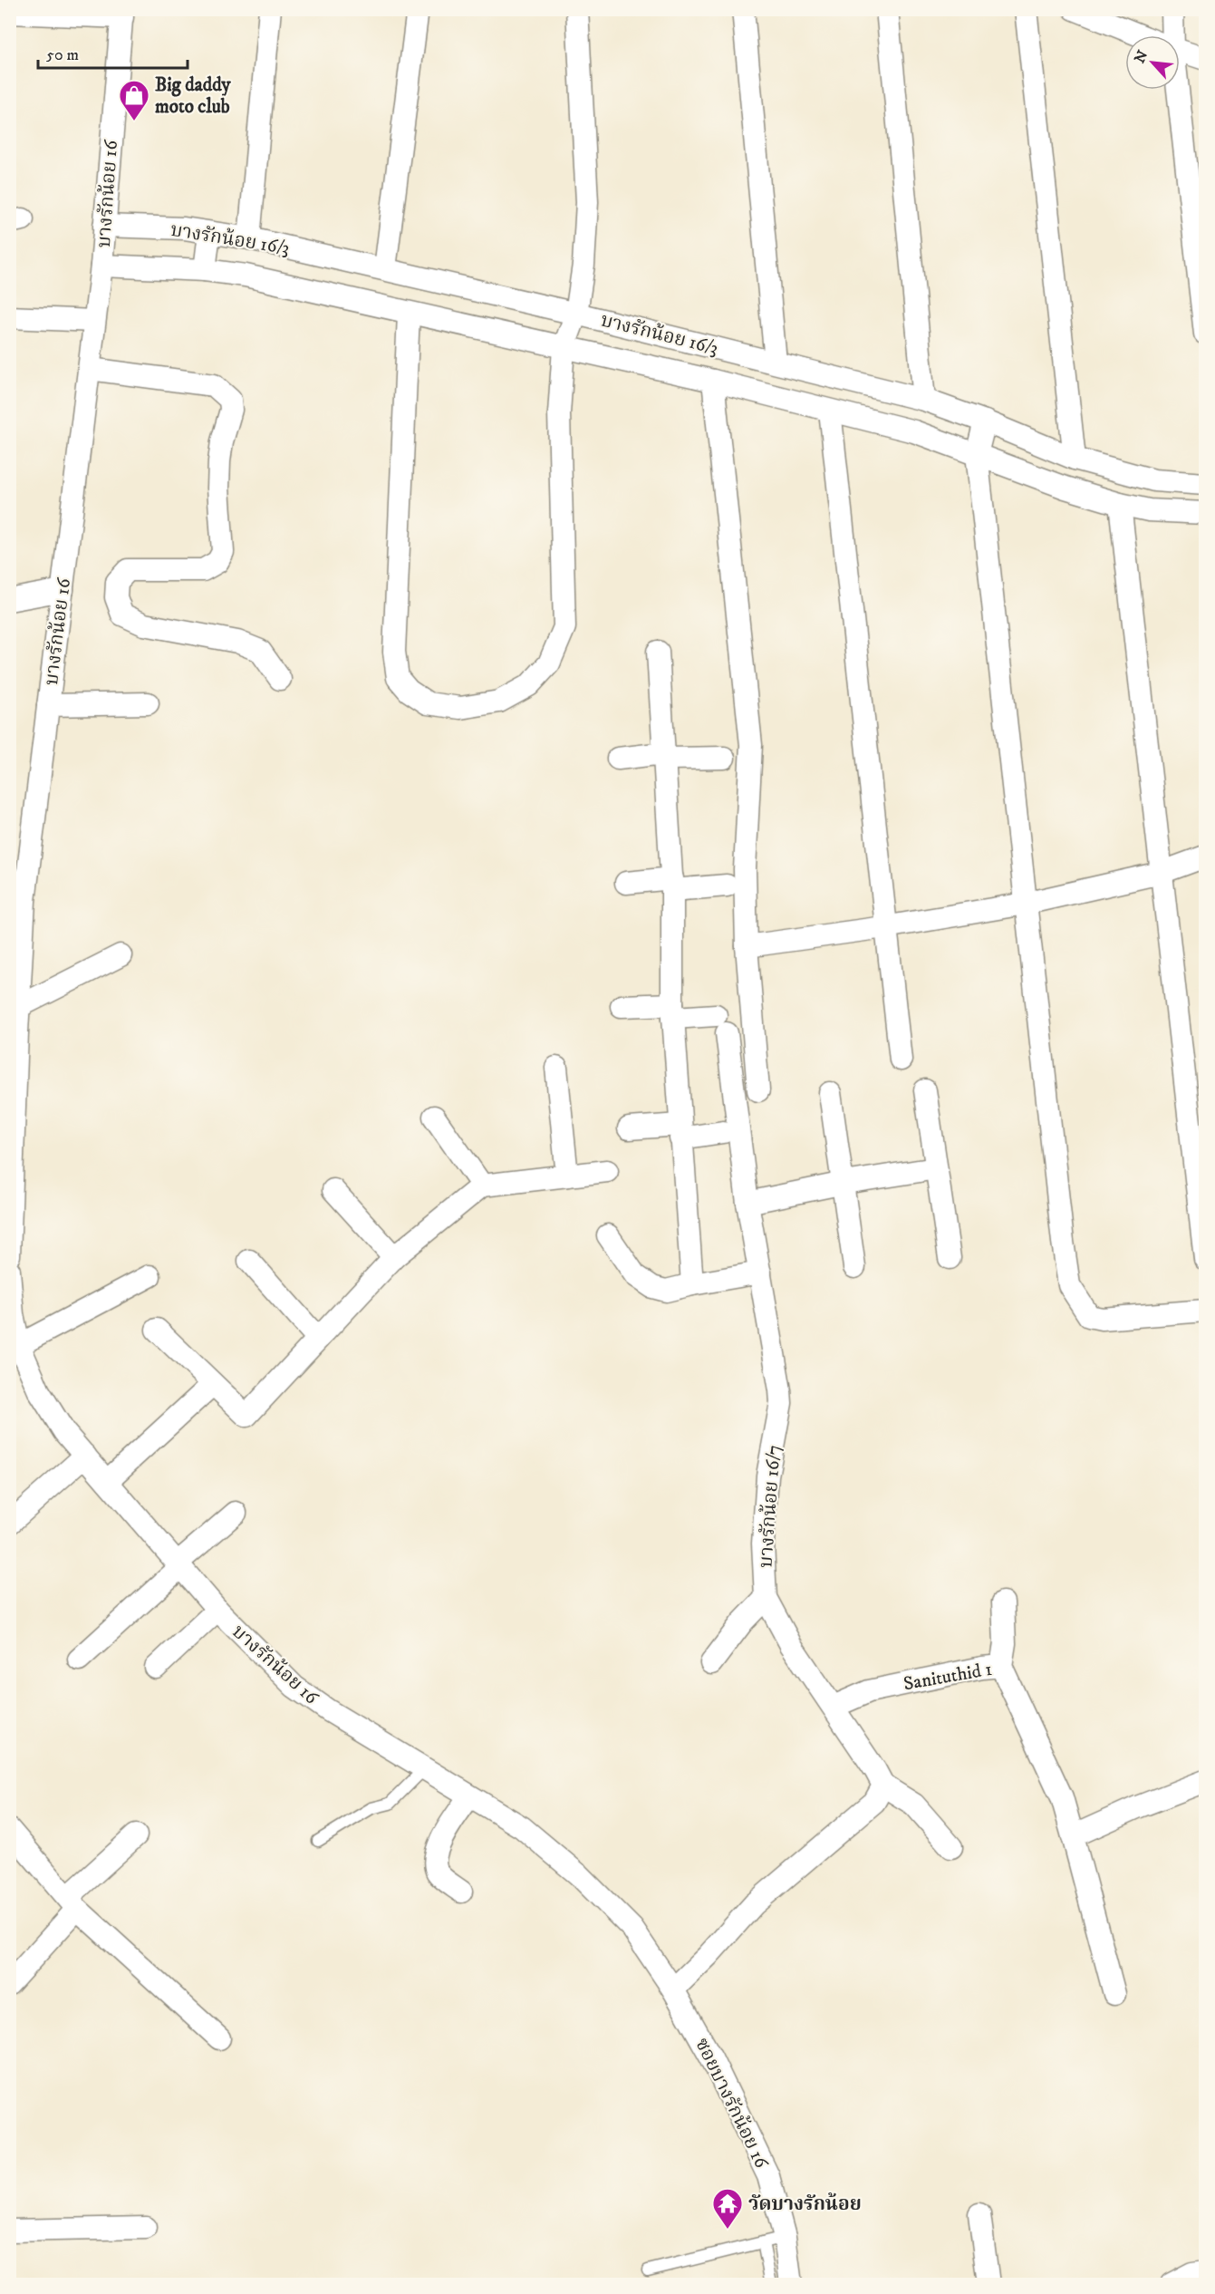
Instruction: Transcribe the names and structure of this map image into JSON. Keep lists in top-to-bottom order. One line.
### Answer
{"streets":{"street":["บางรักน้อย 16","บางรักน้อย 16/3","บางรักน้อย 16/7","Sanituthid 1","ซอยบางรักน้อย 16"]},"crossings":[["บางรักน้อย 16","บางรักน้อย 16/3"],["บางรักน้อย 16","ซอยบางรักน้อย 16"],["บางรักน้อย 16/7","Sanituthid 1"]],"places":{"shop":["Big daddy moto club"],"temple":["วัดบางรักน้อย"]},"scale_bar":"50 m","north":"top left"}
